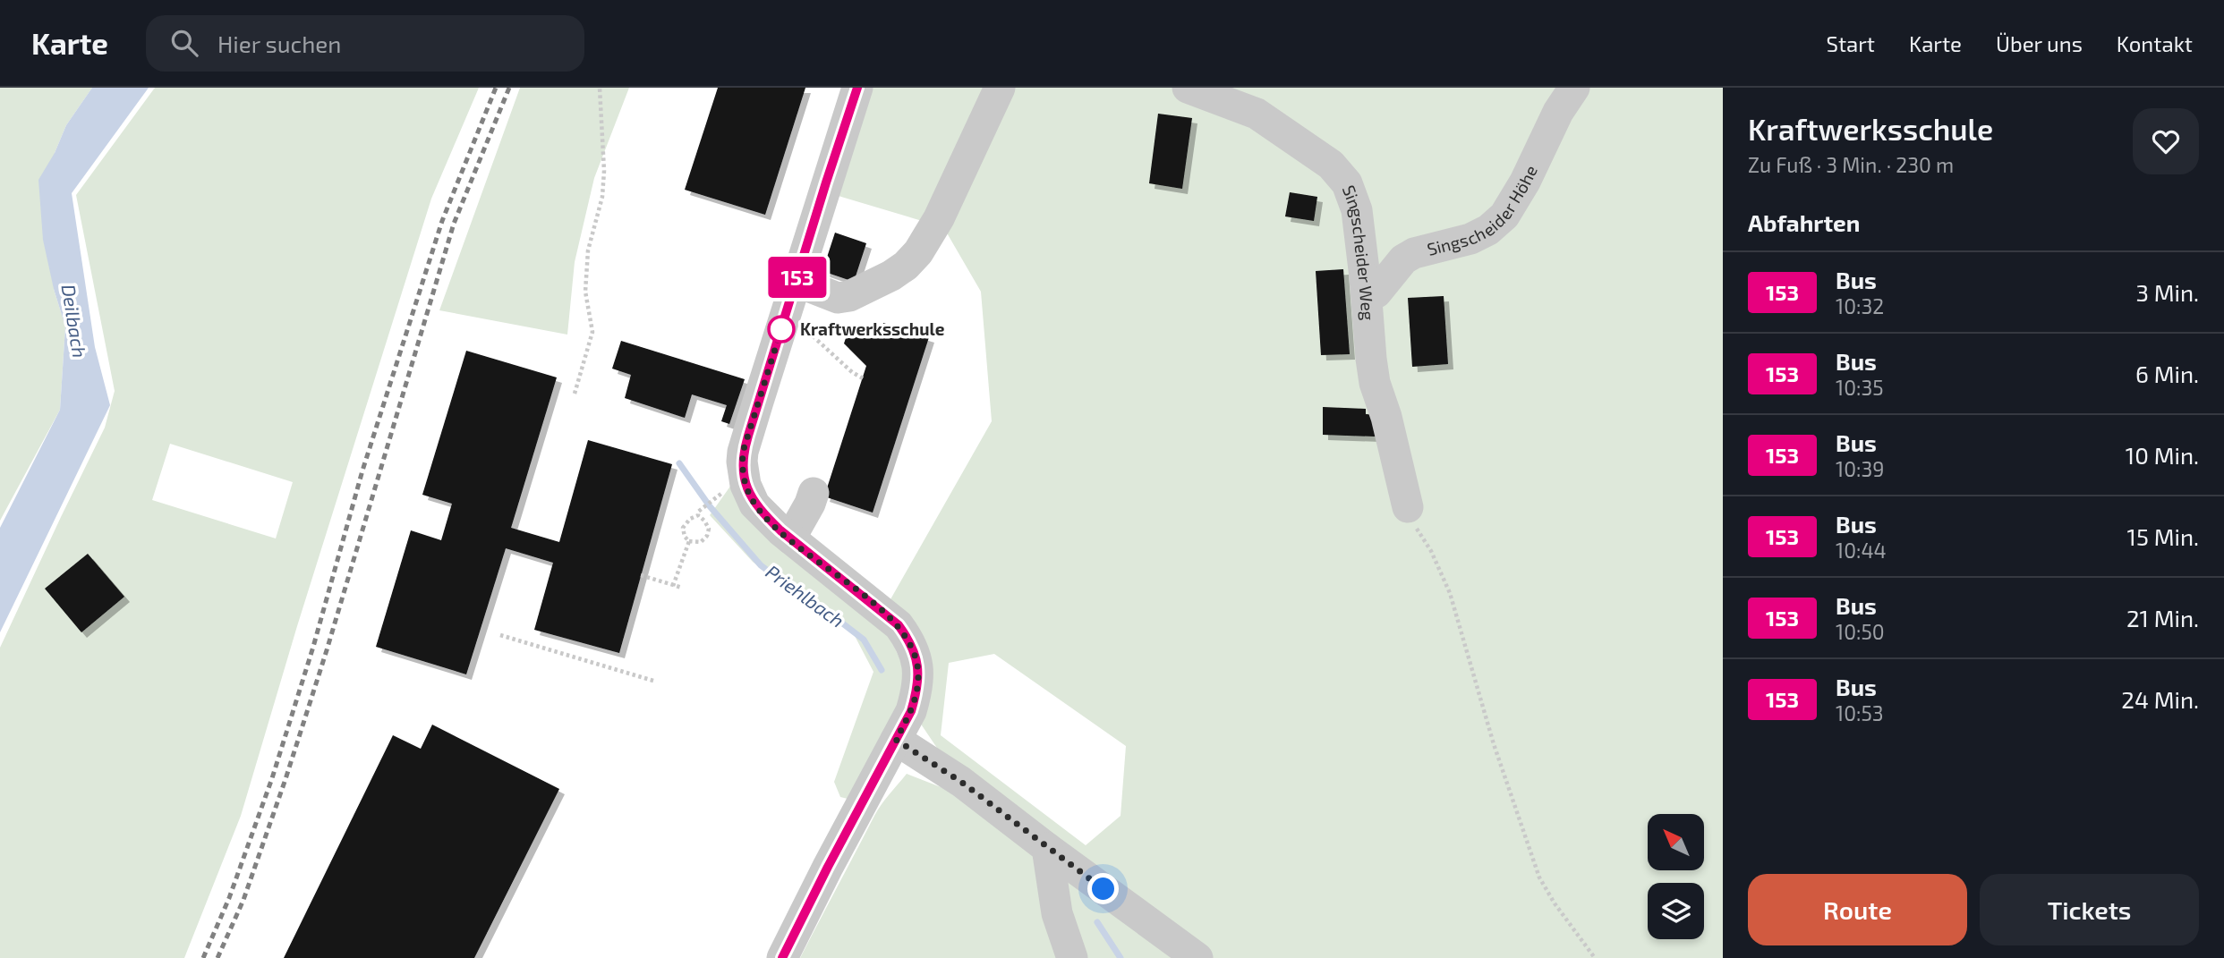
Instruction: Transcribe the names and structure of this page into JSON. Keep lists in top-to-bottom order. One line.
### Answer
{"streets":{"street":["Singscheider Höhe","Singscheider Weg"]},"crossings":[["Singscheider Höhe","Singscheider Weg"]],"water":["Deilbach","Priehlbach"],"places":["Kraftwerksschule"],"lines":["bus line 153"],"north":"top left","page":{"header":"Karte","search":"Hier suchen","nav":["Start","Karte","Über uns","Kontakt"],"on_map":"153","heading":[["Kraftwerksschule","Zu Fuß · 3 Min. · 230 m"],"Abfahrten"],"list":[{"mark":"153","name":"Bus","note":"10:32","value":"3 Min."},{"mark":"153","name":"Bus","note":"10:35","value":"6 Min."},{"mark":"153","name":"Bus","note":"10:39","value":"10 Min."},{"mark":"153","name":"Bus","note":"10:44","value":"15 Min."},{"mark":"153","name":"Bus","note":"10:50","value":"21 Min."},{"mark":"153","name":"Bus","note":"10:53","value":"24 Min."}],"buttons":["Route","Tickets"]}}
